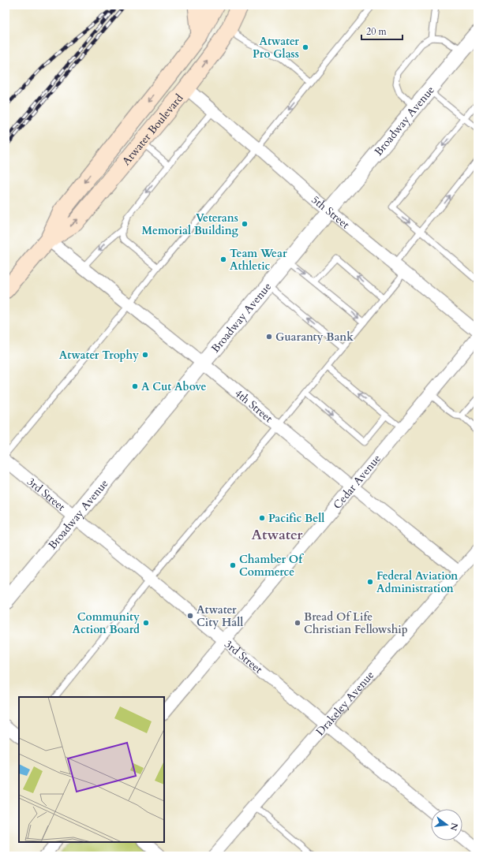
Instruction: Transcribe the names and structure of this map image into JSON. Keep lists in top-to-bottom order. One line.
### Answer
{"streets":{"main road":["Atwater Boulevard"],"street":["Broadway Avenue","5th Street","4th Street","Cedar Avenue","3rd Street","Drakeley Avenue"]},"crossings":[["Broadway Avenue","5th Street"],["Broadway Avenue","4th Street"],["Broadway Avenue","3rd Street"],["Atwater Boulevard","5th Street"],["Atwater Boulevard","4th Street"],["4th Street","Cedar Avenue"],["4th Street","Drakeley Avenue"],["Cedar Avenue","3rd Street"],["3rd Street","Drakeley Avenue"]],"districts":["Atwater"],"places":["Atwater Pro Glass","Veterans Memorial Building","Team Wear Athletic","Guaranty Bank","Atwater Trophy","A Cut Above","Pacific Bell","Chamber Of Commerce","Federal Aviation Administration","Atwater City Hall","Community Action Board","Bread Of Life Christian Fellowship"],"scale_bar":"20 m","north":"right"}
